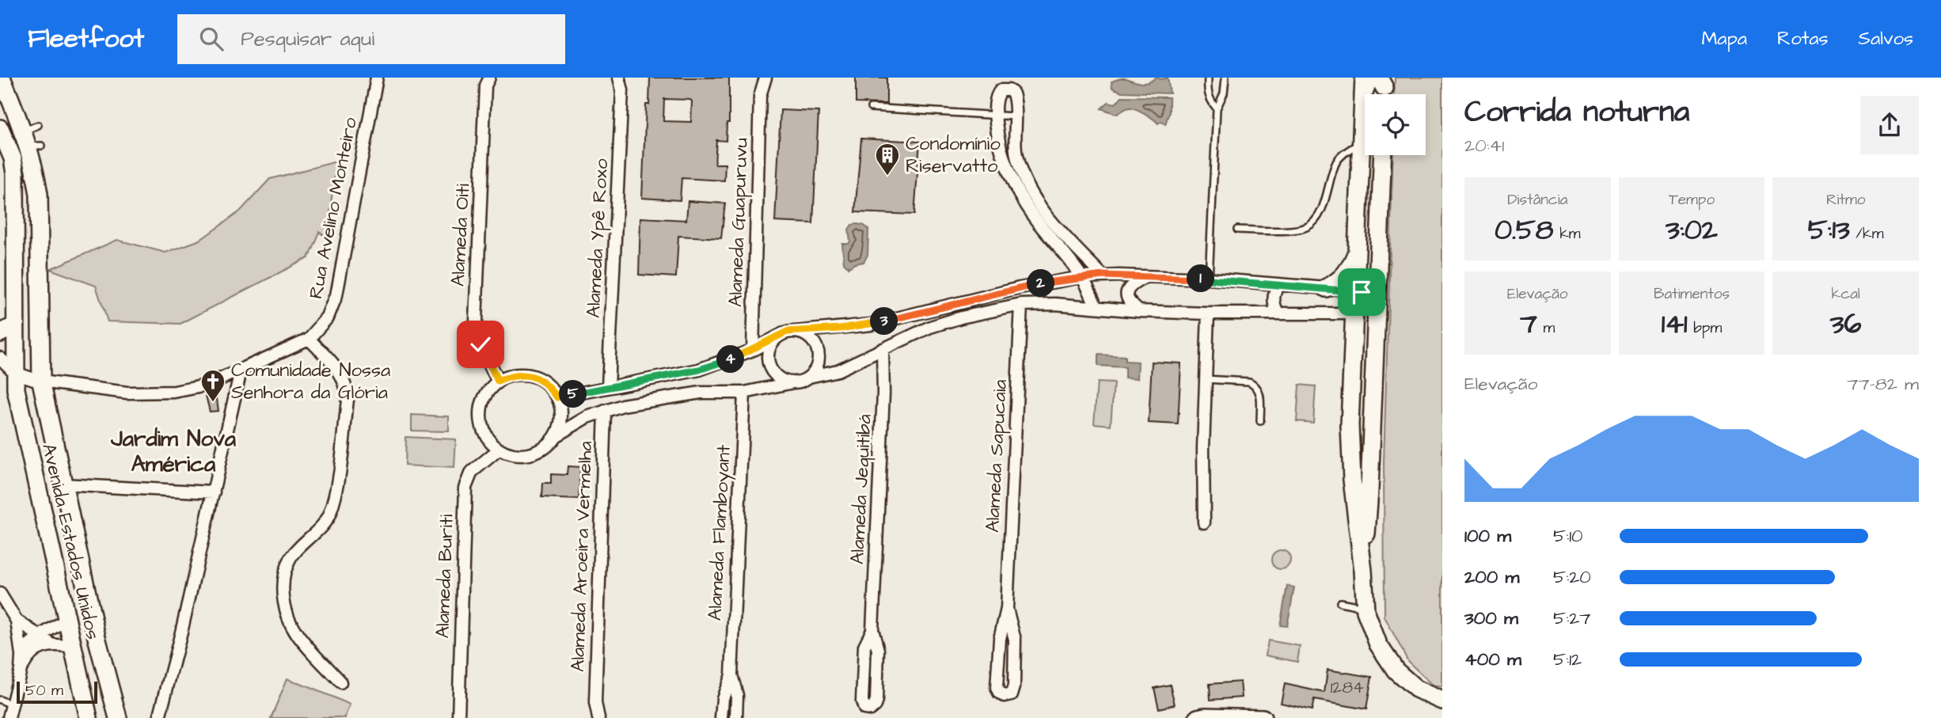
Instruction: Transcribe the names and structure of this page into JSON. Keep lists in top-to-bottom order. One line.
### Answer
{"streets":{"main road":["Avenida Estados Unidos"],"street":["Rua Avelino Monteiro","Alameda Guapuruvu","Alameda Oiti","Alameda Ypê Roxo","Alameda Sapucaia","Alameda Jequitibá","Alameda Flamboyant","Alameda Aroeira Vermelha","Alameda Buriti"]},"crossings":[["Alameda Oiti","Alameda Buriti"]],"districts":["Jardim Nova América"],"places":{"building":["Condomínio Riservatto"],"church":["Comunidade Nossa Senhora da Glória"]},"house_numbers":["1284"],"scale_bar":"50 m","page":{"header":"Fleetfoot","search":"Pesquisar aqui","nav":["Mapa","Rotas","Salvos"],"heading":["Corrida noturna","20:41"],"stats":[["Distância","0.58 km"],["Tempo","3:02"],["Ritmo","5:13 /km"],["Elevação","7 m"],["Batimentos","141 bpm"],["kcal","36"]],"pins":["1","2","3","4","5"],"chart":["Elevação","77–82 m"],"list":[{"name":"100 m","note":"5:10"},{"name":"200 m","note":"5:20"},{"name":"300 m","note":"5:27"},{"name":"400 m","note":"5:12"}],"scale":"50 m"}}
